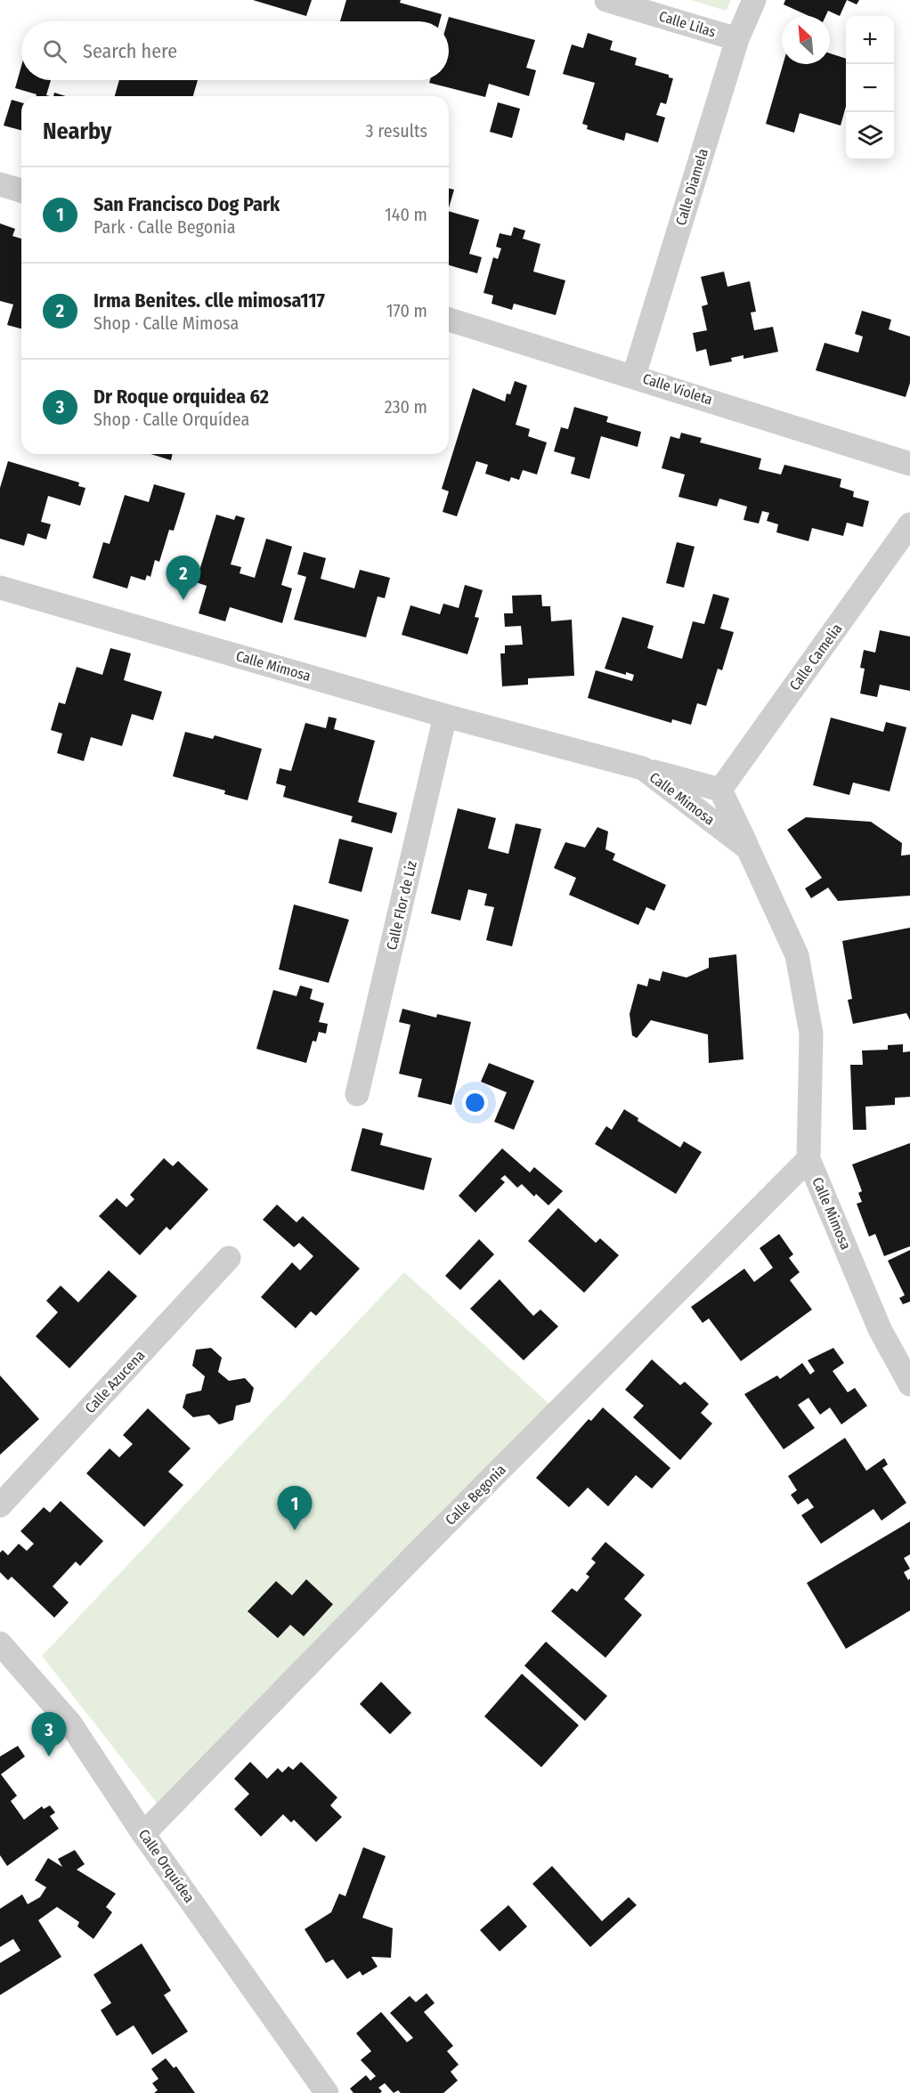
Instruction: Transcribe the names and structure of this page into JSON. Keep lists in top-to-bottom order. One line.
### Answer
{"streets":{"street":["Calle Lilas","Calle Diamela","Calle Violeta","Calle Camelia","Calle Mimosa","Calle Flor de Liz","Calle Azucena","Calle Begonia","Calle Orquídea"]},"crossings":[["Calle Lilas","Calle Diamela"],["Calle Diamela","Calle Violeta"],["Calle Mimosa","Calle Flor de Liz"],["Calle Mimosa","Calle Begonia"],["Calle Begonia","Calle Orquídea"]],"north":"top left","page":{"map_buttons":["+","−"],"search":"Search here","heading":["Nearby","3 results"],"list":[{"mark":"1","name":"San Francisco Dog Park","note":"Park · Calle Begonia","value":"140 m"},{"mark":"2","name":"Irma Benites. clle mimosa117","note":"Shop · Calle Mimosa","value":"170 m"},{"mark":"3","name":"Dr Roque orquidea 62","note":"Shop · Calle Orquídea","value":"230 m"}],"pins":["2","1","3"]}}
